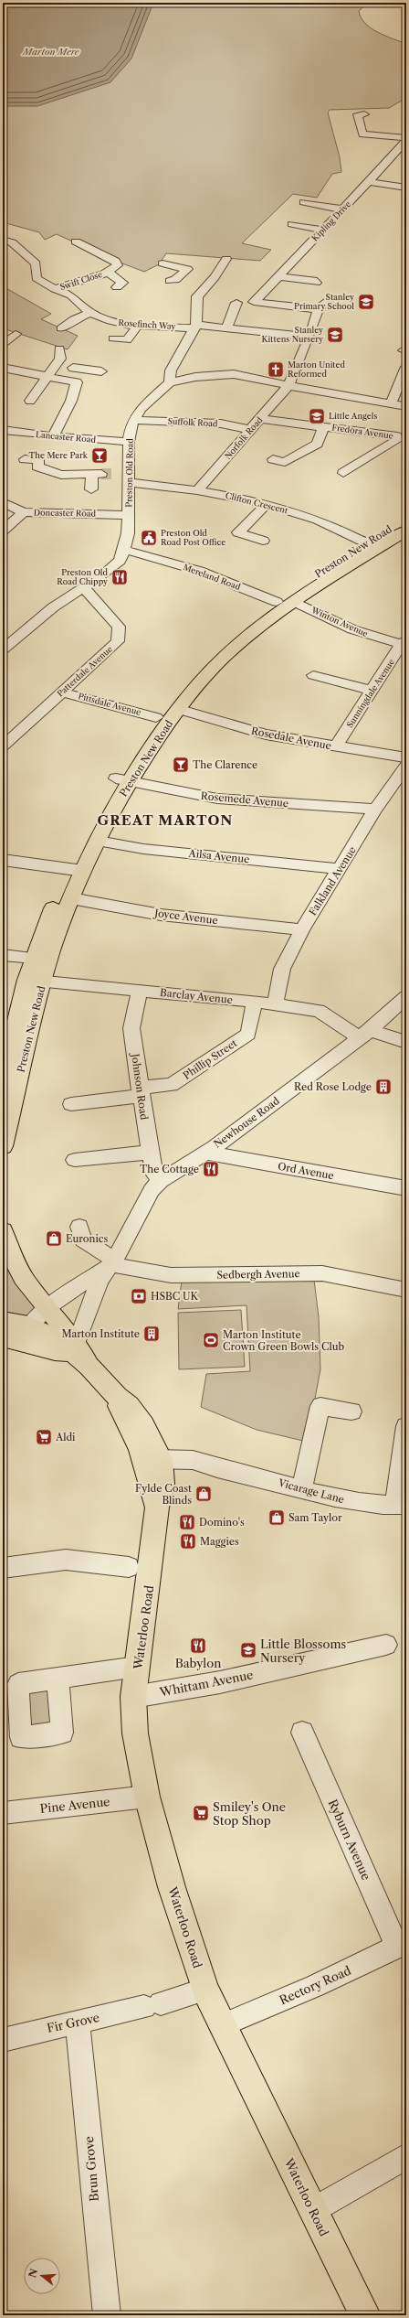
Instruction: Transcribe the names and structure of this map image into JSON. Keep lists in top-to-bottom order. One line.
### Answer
{"streets":{"main road":["Preston New Road","Waterloo Road"],"street":["Kipling Drive","Swift Close","Rosefinch Way","Suffolk Road","Fredora Avenue","Lancaster Road","Norfolk Road","Preston Old Road","Clifton Crescent","Doncaster Road","Mereland Road","Winton Avenue","Patterdale Avenue","Sunningdale Avenue","Pittsdale Avenue","Rosedale Avenue","Rosemede Avenue","Ailsa Avenue","Falkland Avenue","Joyce Avenue","Barclay Avenue","Phillip Street","Johnson Road","Newhouse Road","Ord Avenue","Sedbergh Avenue","Vicarage Lane","Whittam Avenue","Pine Avenue","Ryburn Avenue","Rectory Road","Fir Grove","Brun Grove"]},"crossings":[["Kipling Drive","Norfolk Road"],["Swift Close","Rosefinch Way"],["Rosefinch Way","Norfolk Road"],["Suffolk Road","Norfolk Road"],["Suffolk Road","Preston Old Road"],["Fredora Avenue","Norfolk Road"],["Lancaster Road","Preston Old Road"],["Norfolk Road","Clifton Crescent"],["Preston Old Road","Clifton Crescent"],["Preston Old Road","Doncaster Road"],["Preston Old Road","Mereland Road"],["Preston Old Road","Patterdale Avenue"],["Clifton Crescent","Preston New Road"],["Preston New Road","Mereland Road"],["Preston New Road","Winton Avenue"],["Preston New Road","Pittsdale Avenue"],["Preston New Road","Rosedale Avenue"],["Preston New Road","Rosemede Avenue"],["Preston New Road","Ailsa Avenue"],["Preston New Road","Joyce Avenue"],["Preston New Road","Barclay Avenue"],["Winton Avenue","Sunningdale Avenue"],["Patterdale Avenue","Pittsdale Avenue"],["Sunningdale Avenue","Rosedale Avenue"],["Rosemede Avenue","Falkland Avenue"],["Ailsa Avenue","Falkland Avenue"],["Falkland Avenue","Joyce Avenue"],["Falkland Avenue","Barclay Avenue"],["Barclay Avenue","Phillip Street"],["Barclay Avenue","Johnson Road"],["Barclay Avenue","Newhouse Road"],["Phillip Street","Johnson Road"],["Johnson Road","Newhouse Road"],["Newhouse Road","Ord Avenue"],["Newhouse Road","Sedbergh Avenue"],["Newhouse Road","Waterloo Road"],["Vicarage Lane","Waterloo Road"],["Waterloo Road","Whittam Avenue"],["Waterloo Road","Pine Avenue"],["Waterloo Road","Rectory Road"],["Waterloo Road","Fir Grove"],["Ryburn Avenue","Rectory Road"],["Fir Grove","Brun Grove"]],"districts":["GREAT MARTON"],"water":["Marton Mere"],"places":{"school or university":["Stanley Primary School","Stanley Kittens Nursery","Little Angels","Little Blossoms Nursery"],"church":["Marton United Reformed"],"bar":["The Mere Park","The Clarence"],"public building":["Preston Old Road Post Office"],"restaurant":["Preston Old Road Chippy","The Cottage","Domino's","Maggies","Babylon"],"building":["Red Rose Lodge","Marton Institute"],"shop":["Euronics","Fylde Coast Blinds","Sam Taylor"],"bank":["HSBC UK"],"sports":["Marton Institute Crown Green Bowls Club"],"supermarket":["Aldi","Smiley's One Stop Shop"]},"north":"left"}
